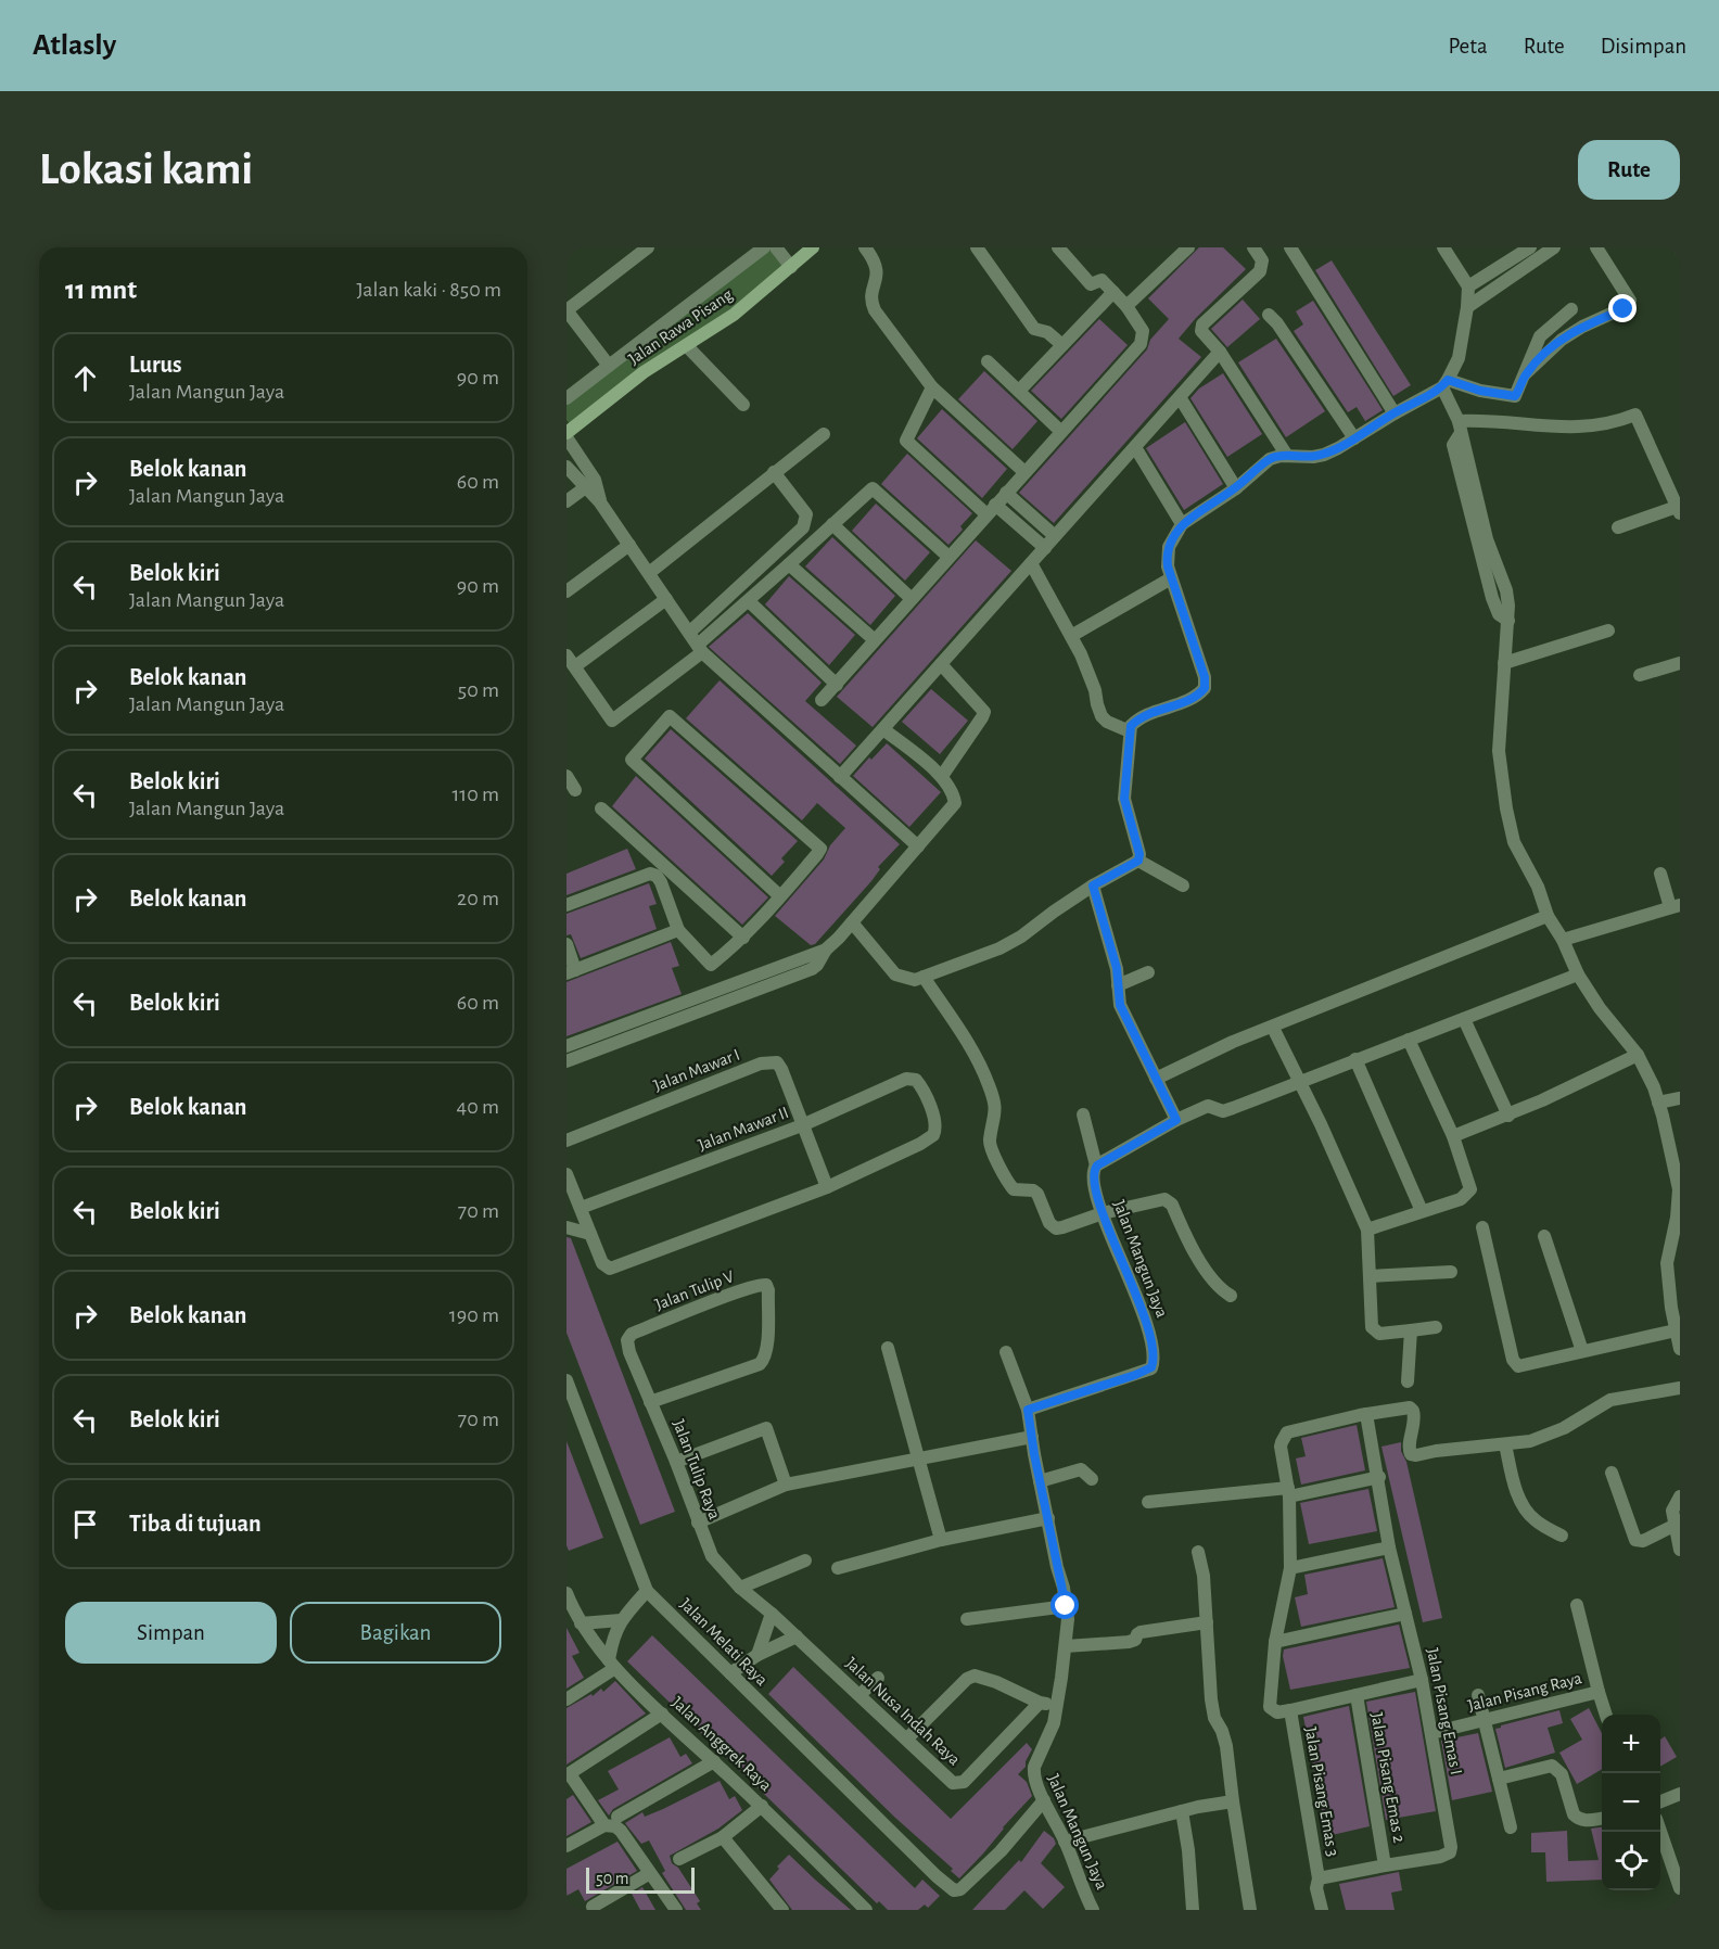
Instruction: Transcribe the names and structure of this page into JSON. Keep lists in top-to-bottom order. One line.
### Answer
{"streets":{"street":["Jalan Rawa Pisang","Jalan Mawar I","Jalan Mawar II","Jalan Mangun Jaya","Jalan Tulip V","Jalan Tulip Raya","Jalan Melati Raya","Jalan Pisang Raya","Jalan Nusa Indah Raya","Jalan Pisang Emas I","Jalan Anggrek Raya","Jalan Pisang Emas 2","Jalan Pisang Emas 3"]},"crossings":[["Jalan Mawar I","Jalan Mawar II"],["Jalan Mangun Jaya","Jalan Melati Raya"],["Jalan Tulip V","Jalan Tulip Raya"],["Jalan Tulip Raya","Jalan Nusa Indah Raya"],["Jalan Pisang Raya","Jalan Pisang Emas I"],["Jalan Pisang Emas I","Jalan Pisang Emas 2"],["Jalan Pisang Emas I","Jalan Pisang Emas 3"]],"scale_bar":"50 m","page":{"header":"Atlasly","nav":["Peta","Rute","Disimpan"],"buttons":["Rute",["Simpan","Bagikan"]],"title":"Lokasi kami","heading":["11 mnt","Jalan kaki · 850 m"],"list":[["Lurus","Jalan Mangun Jaya","90 m"],["Belok kanan","Jalan Mangun Jaya","60 m"],["Belok kiri","Jalan Mangun Jaya","90 m"],["Belok kanan","Jalan Mangun Jaya","50 m"],["Belok kiri","Jalan Mangun Jaya","110 m"],["Belok kanan","20 m"],["Belok kiri","60 m"],["Belok kanan","40 m"],["Belok kiri","70 m"],["Belok kanan","190 m"],["Belok kiri","70 m"],"Tiba di tujuan"],"map_buttons":["+","−"],"scale":"50 m"}}
